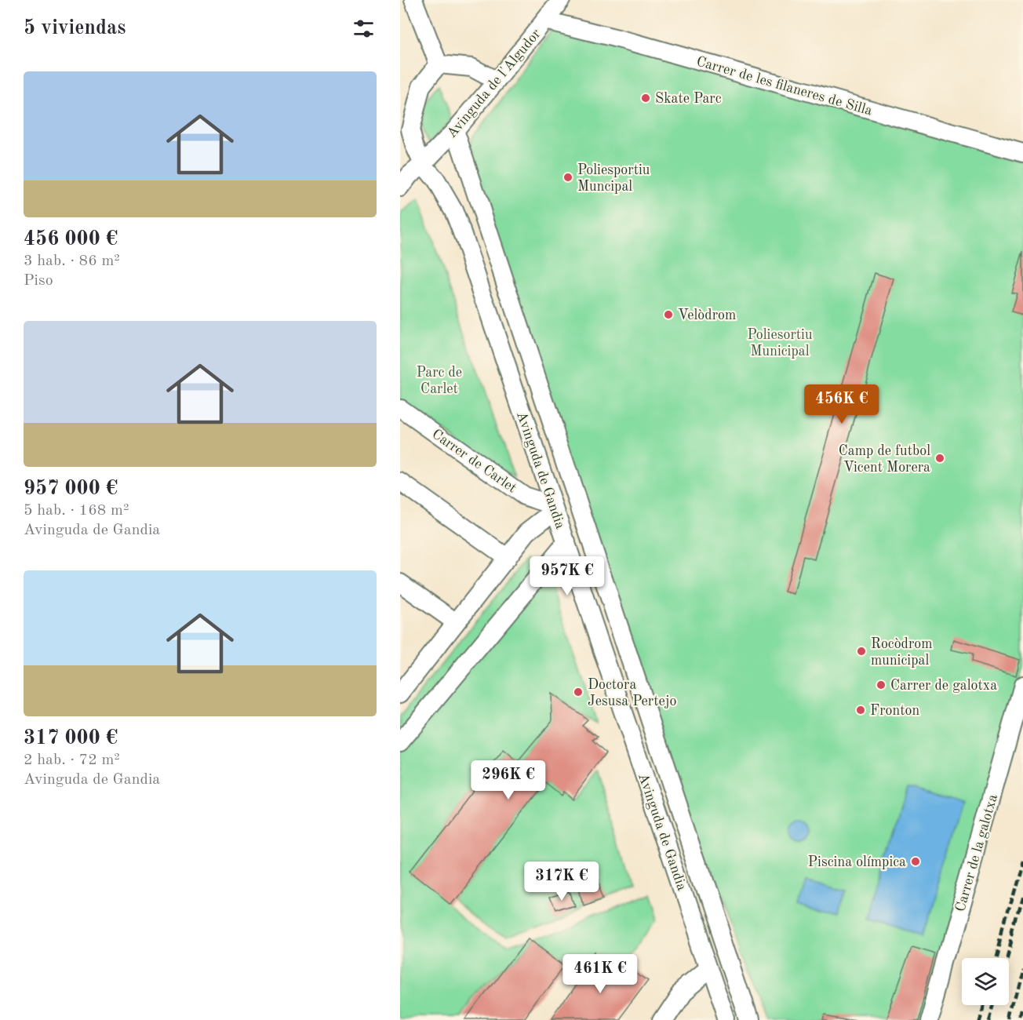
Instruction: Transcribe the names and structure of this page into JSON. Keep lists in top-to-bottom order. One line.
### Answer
{"streets":{"street":["Avinguda de l'Algudor","Carrer de les filaneres de Silla","Carrer de Carlet","Avinguda de Gandia","Carrer de la galotxa"]},"crossings":[["Avinguda de l'Algudor","Carrer de les filaneres de Silla"],["Avinguda de l'Algudor","Avinguda de Gandia"],["Carrer de Carlet","Avinguda de Gandia"]],"parks":["Poliesortiu Municipal","Parc de Carlet"],"places":["Skate Parc","Poliesportiu Muncipal","Velòdrom","Camp de futbol Vicent Morera","Rocòdrom municipal","Carrer de galotxa","Doctora Jesusa Pertejo","Fronton","Piscina olímpica"],"page":{"heading":"5 viviendas","list":[{"name":"456 000 €","note":"3 hab. · 86 m² · Piso"},{"name":"957 000 €","note":"5 hab. · 168 m² · Avinguda de Gandia"},{"name":"317 000 €","note":"2 hab. · 72 m² · Avinguda de Gandia"}],"price":["456K €","957K €","296K €","317K €","461K €"]}}
